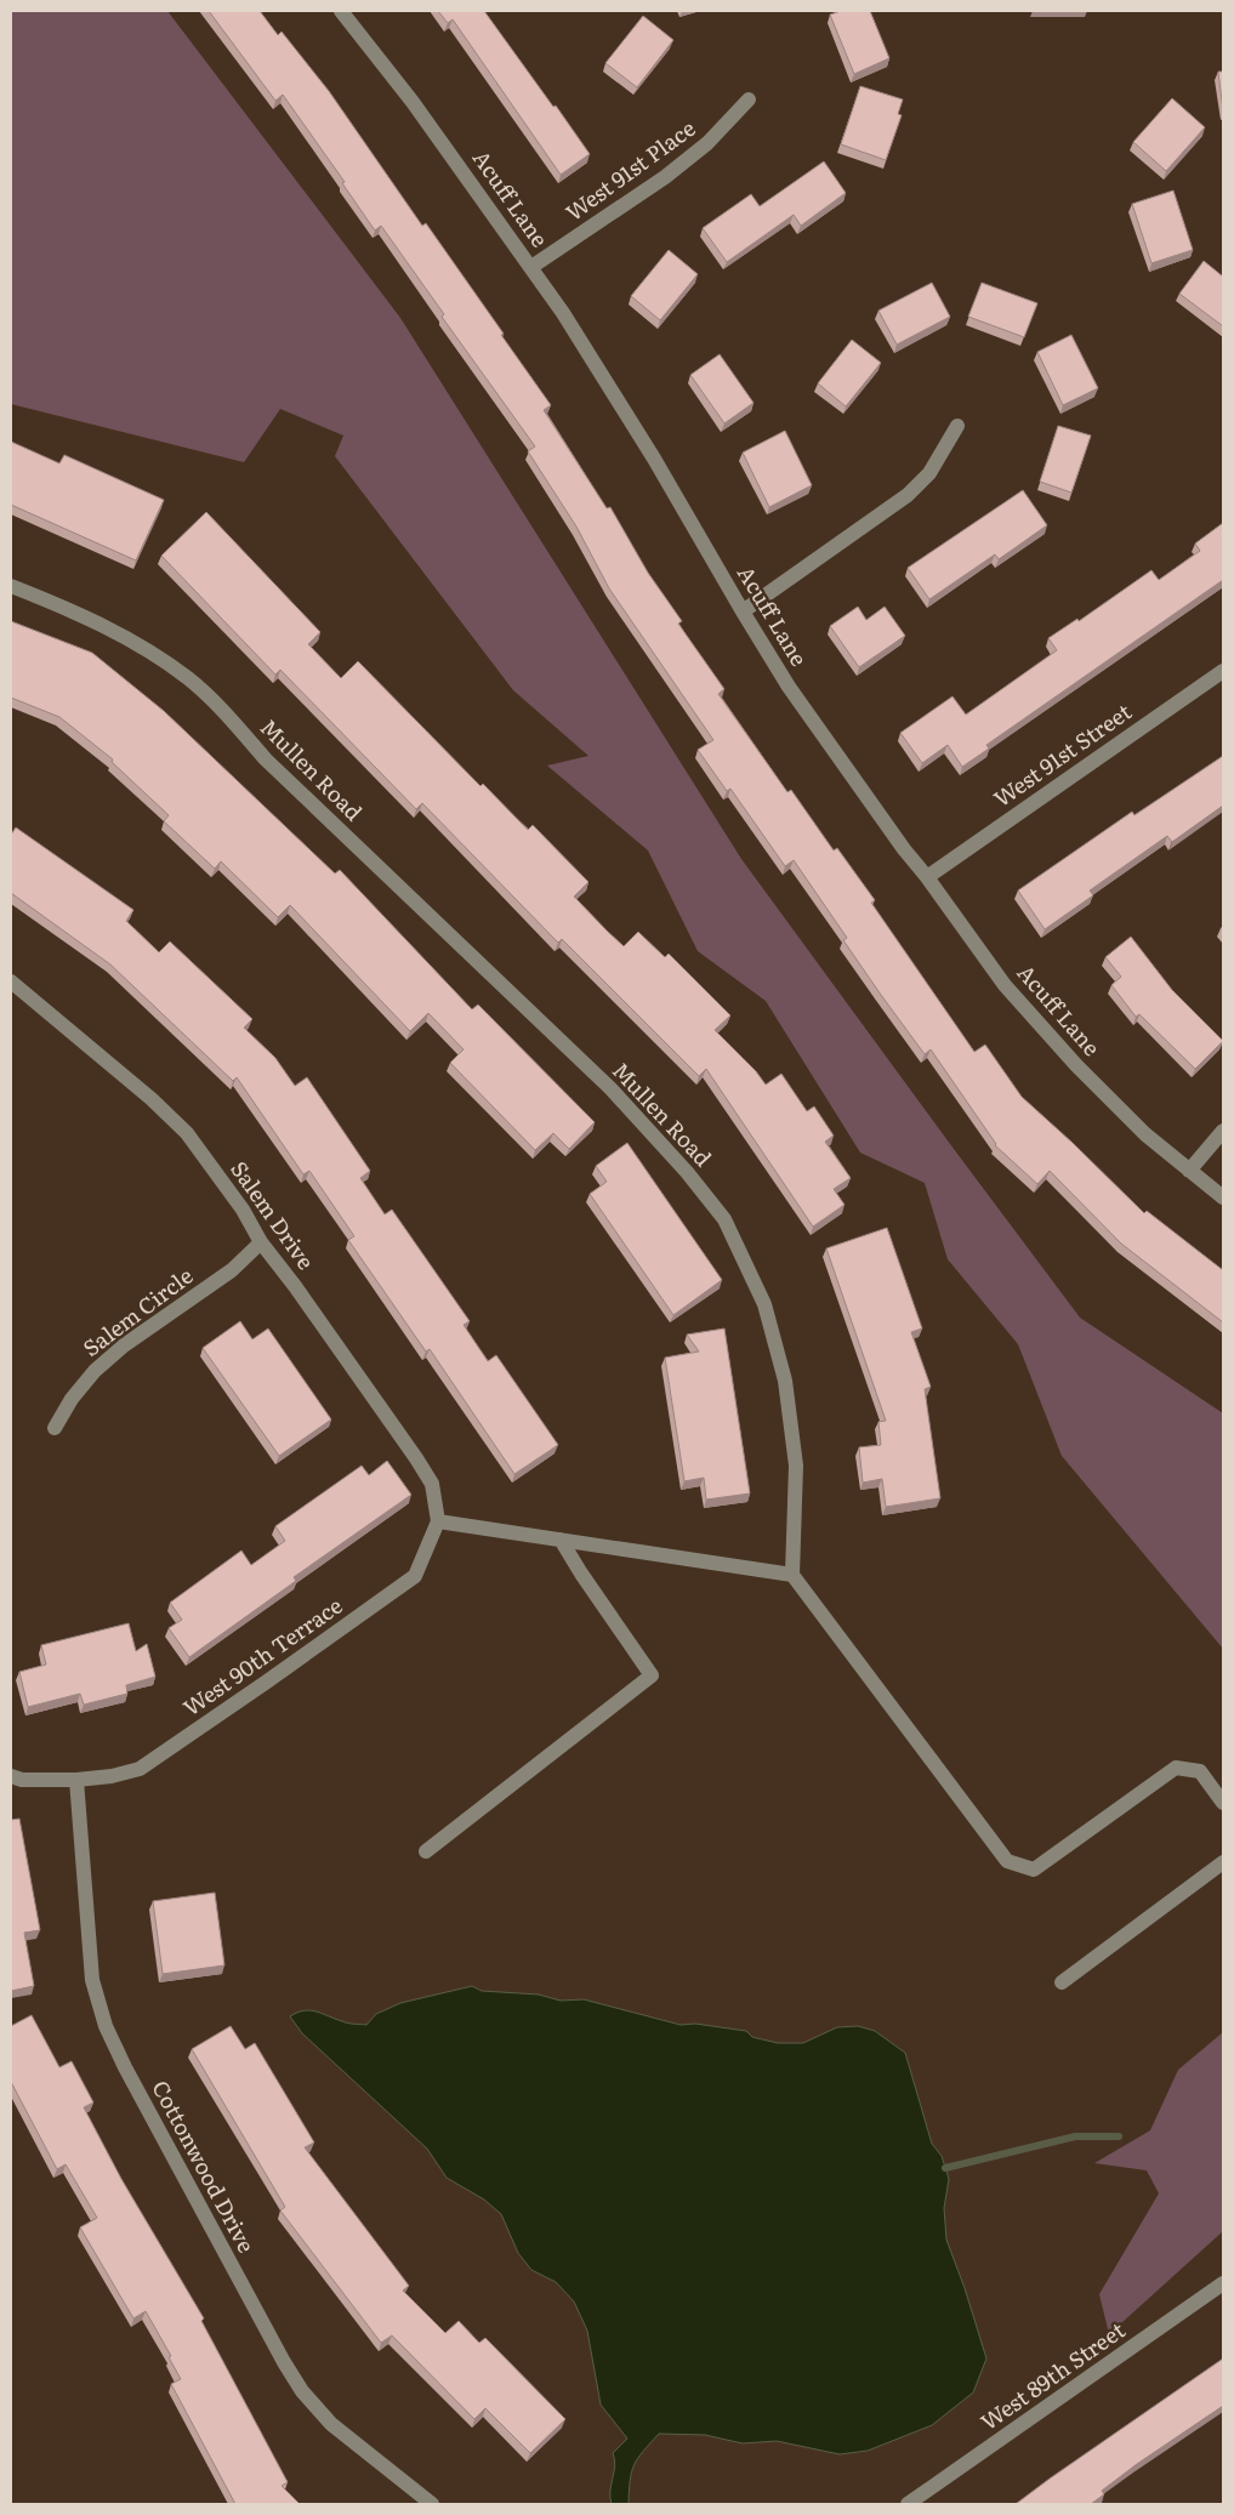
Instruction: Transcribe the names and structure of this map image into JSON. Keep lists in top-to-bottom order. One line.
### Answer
{"streets":{"street":["West 91st Place","Acuff Lane","West 91st Street","Mullen Road","Salem Drive","Salem Circle","West 90th Terrace","Cottonwood Drive","West 89th Street"]},"crossings":[["West 91st Place","Acuff Lane"],["Acuff Lane","West 91st Street"],["Salem Drive","Salem Circle"],["Salem Drive","West 90th Terrace"],["West 90th Terrace","Cottonwood Drive"]]}
